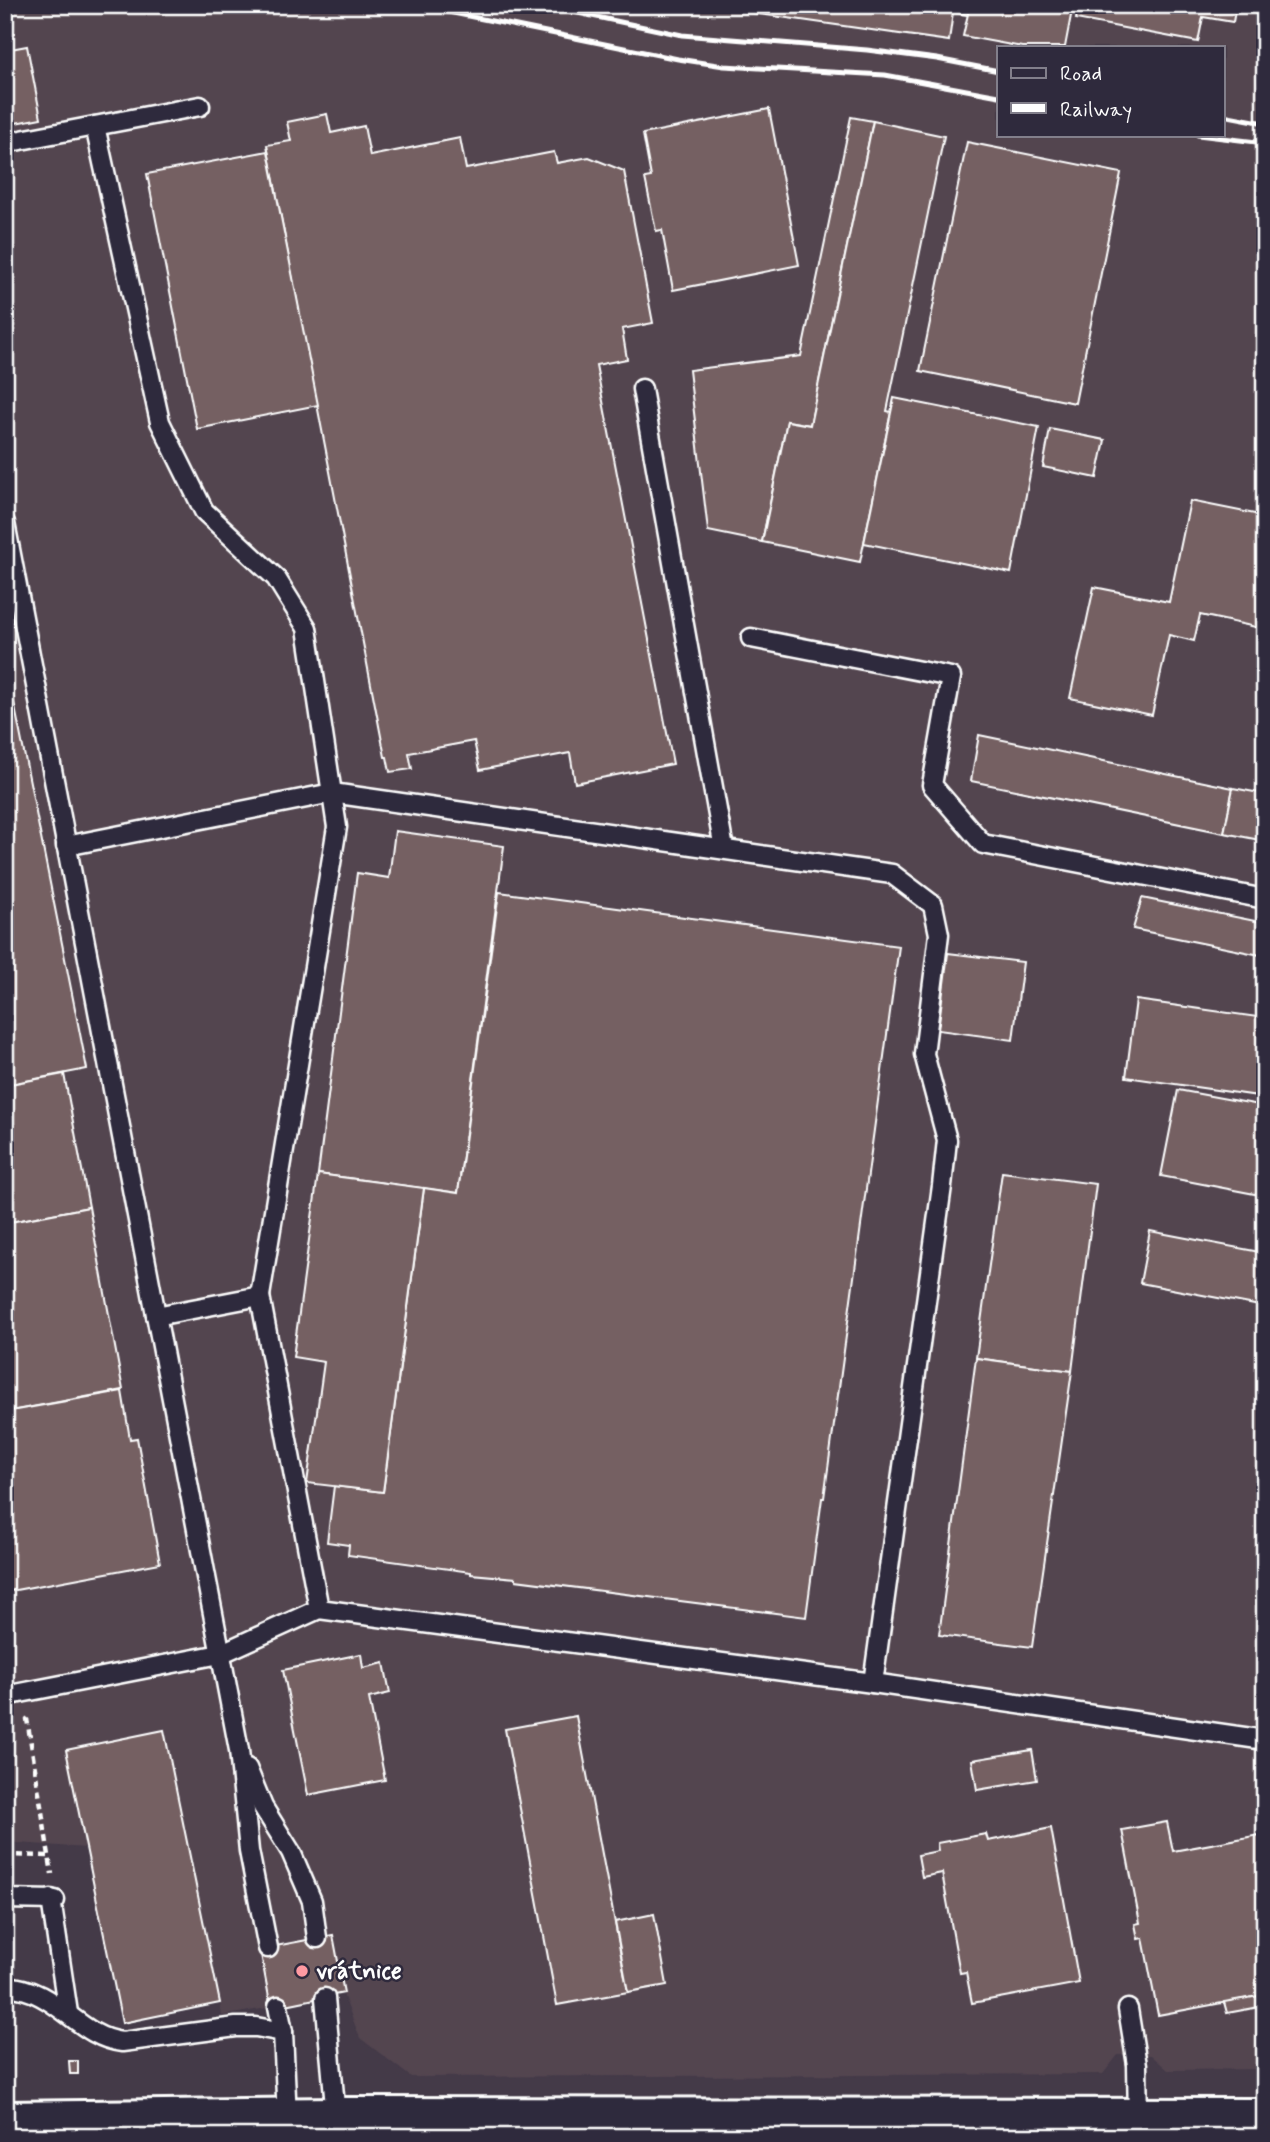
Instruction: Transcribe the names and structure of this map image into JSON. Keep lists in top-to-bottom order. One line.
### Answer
{"places":["vrátnice"],"legend":["Road","Railway"]}
